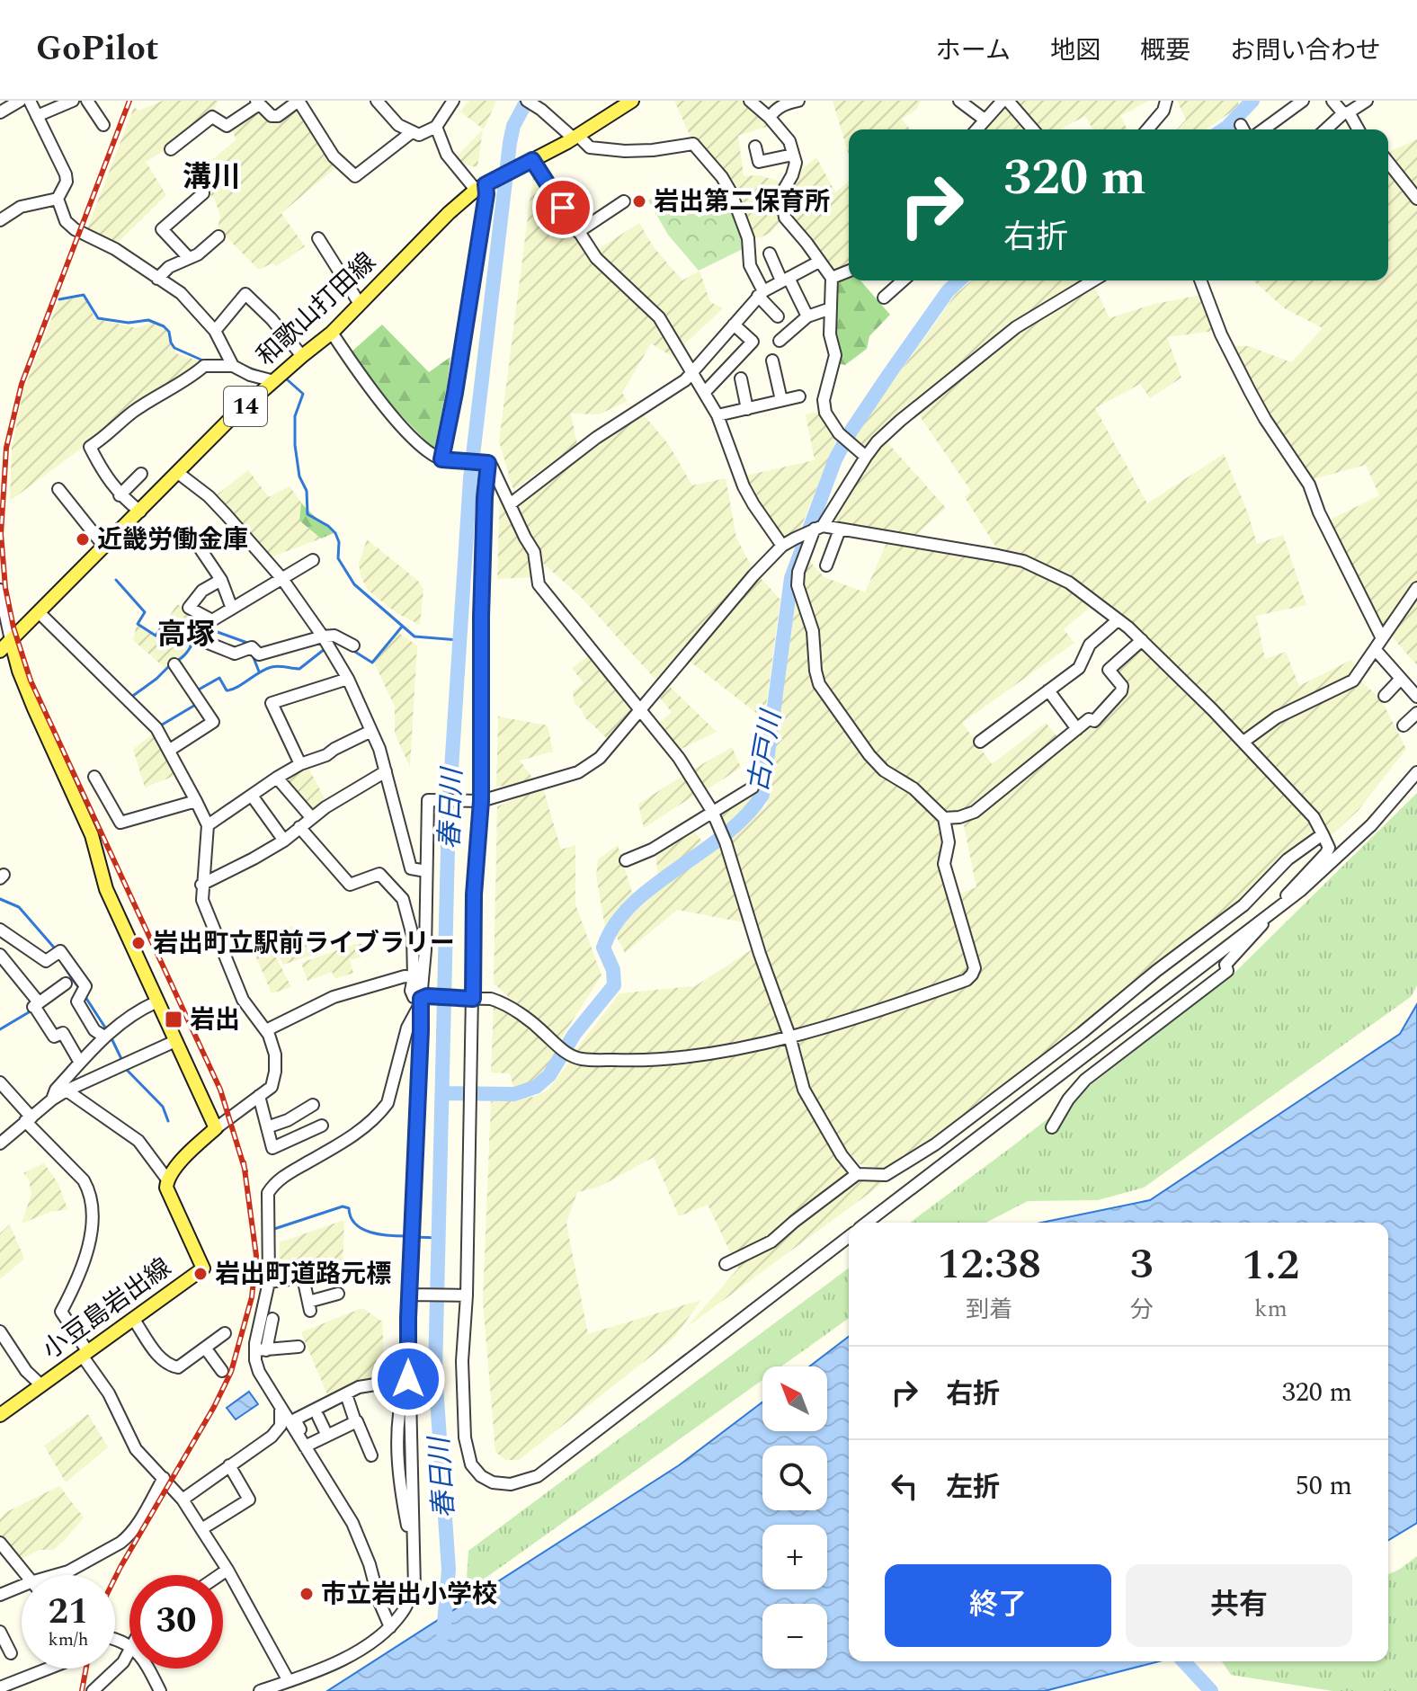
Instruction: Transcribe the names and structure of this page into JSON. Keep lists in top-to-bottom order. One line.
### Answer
{"streets":{"main road":["和歌山打田線","14","小豆島岩出線"]},"districts":["溝川","高塚"],"water":["古戸川","春日川"],"places":{"other":["岩出第二保育所","近畿労働金庫","岩出町立駅前ライブラリー","岩出町道路元標","市立岩出小学校"],"transit":["岩出"]},"north":"top left","page":{"header":"GoPilot","nav":["ホーム","地図","概要","お問い合わせ"],"turn":["320 m","右折"],"eta":["12:38","到着","3","分","1.2","km"],"list":[{"name":"右折","value":"320 m"},{"name":"左折","value":"50 m"}],"map_buttons":["+","−"],"buttons":["終了","共有"],"speed":"21 km/h","limit":"30"}}
